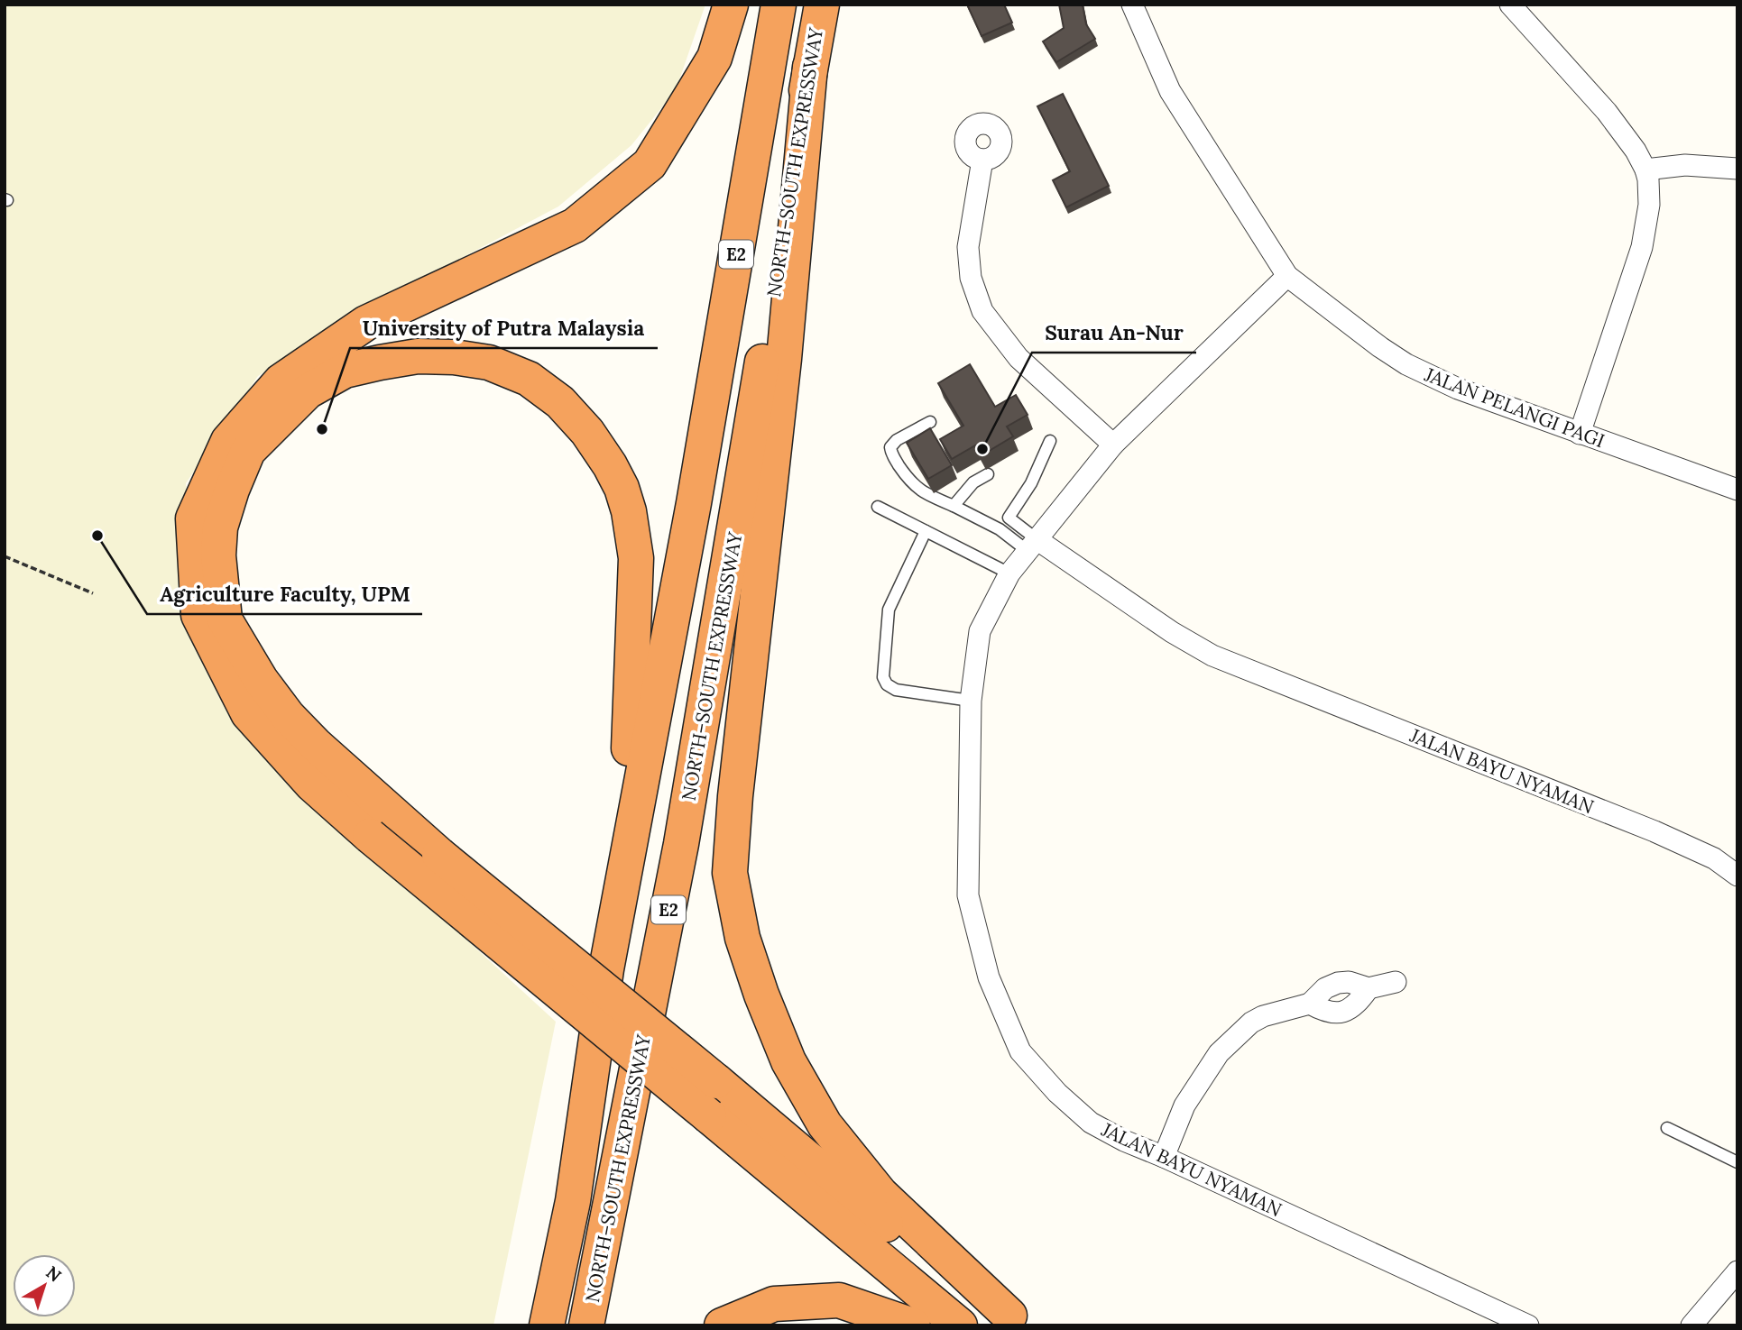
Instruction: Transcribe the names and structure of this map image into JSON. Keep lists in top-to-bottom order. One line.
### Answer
{"streets":{"highway":["NORTH–SOUTH EXPRESSWAY","E2"],"street":["JALAN PELANGI PAGI","JALAN BAYU NYAMAN"]},"crossings":[["JALAN PELANGI PAGI","JALAN BAYU NYAMAN"]],"places":["University of Putra Malaysia","Surau An-Nur","Agriculture Faculty, UPM"],"north":"top right"}
